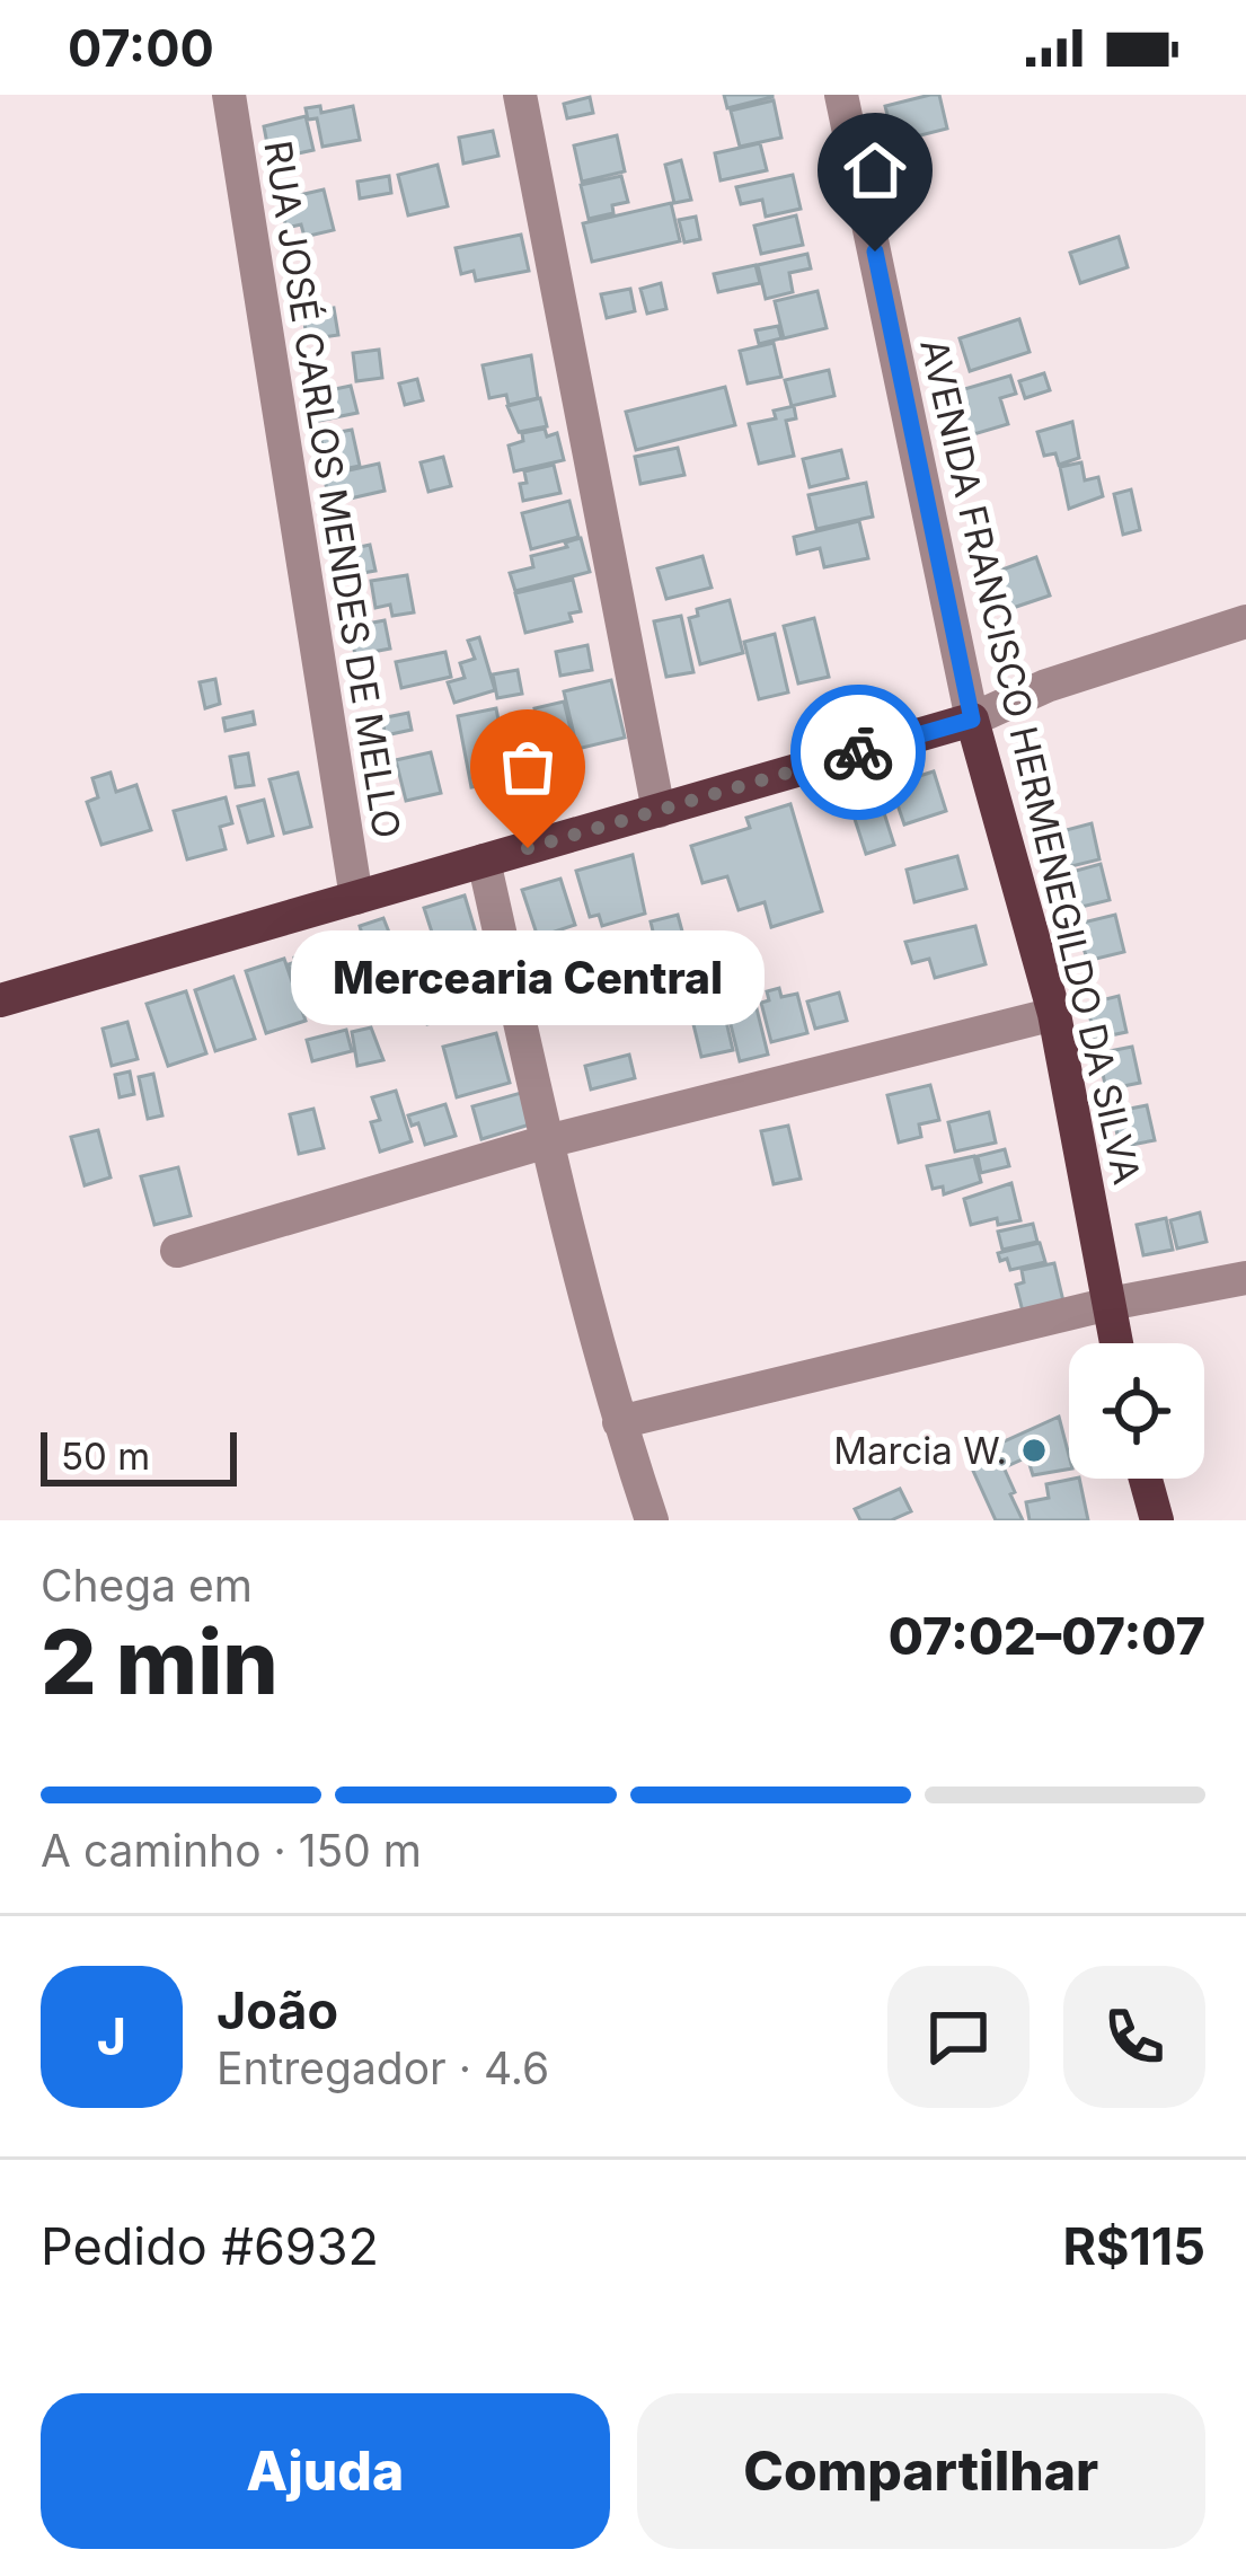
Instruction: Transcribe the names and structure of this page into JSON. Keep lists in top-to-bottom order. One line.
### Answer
{"streets":{"main road":["AVENIDA FRANCISCO HERMENEGILDO DA SILVA"],"street":["RUA JOSÉ CARLOS MENDES DE MELLO"]},"places":["Mercearia Central","Marcia W."],"scale_bar":"50 m","page":{"status":"07:00","bubble":"Mercearia Central","scale":"50 m","heading":["2 min","Chega em","07:02–07:07"],"panel":["João","Entregador · 4.6","Pedido #6932","R$115"],"bar":"A caminho · 150 m","round":"J","buttons":["Ajuda","Compartilhar"]}}
